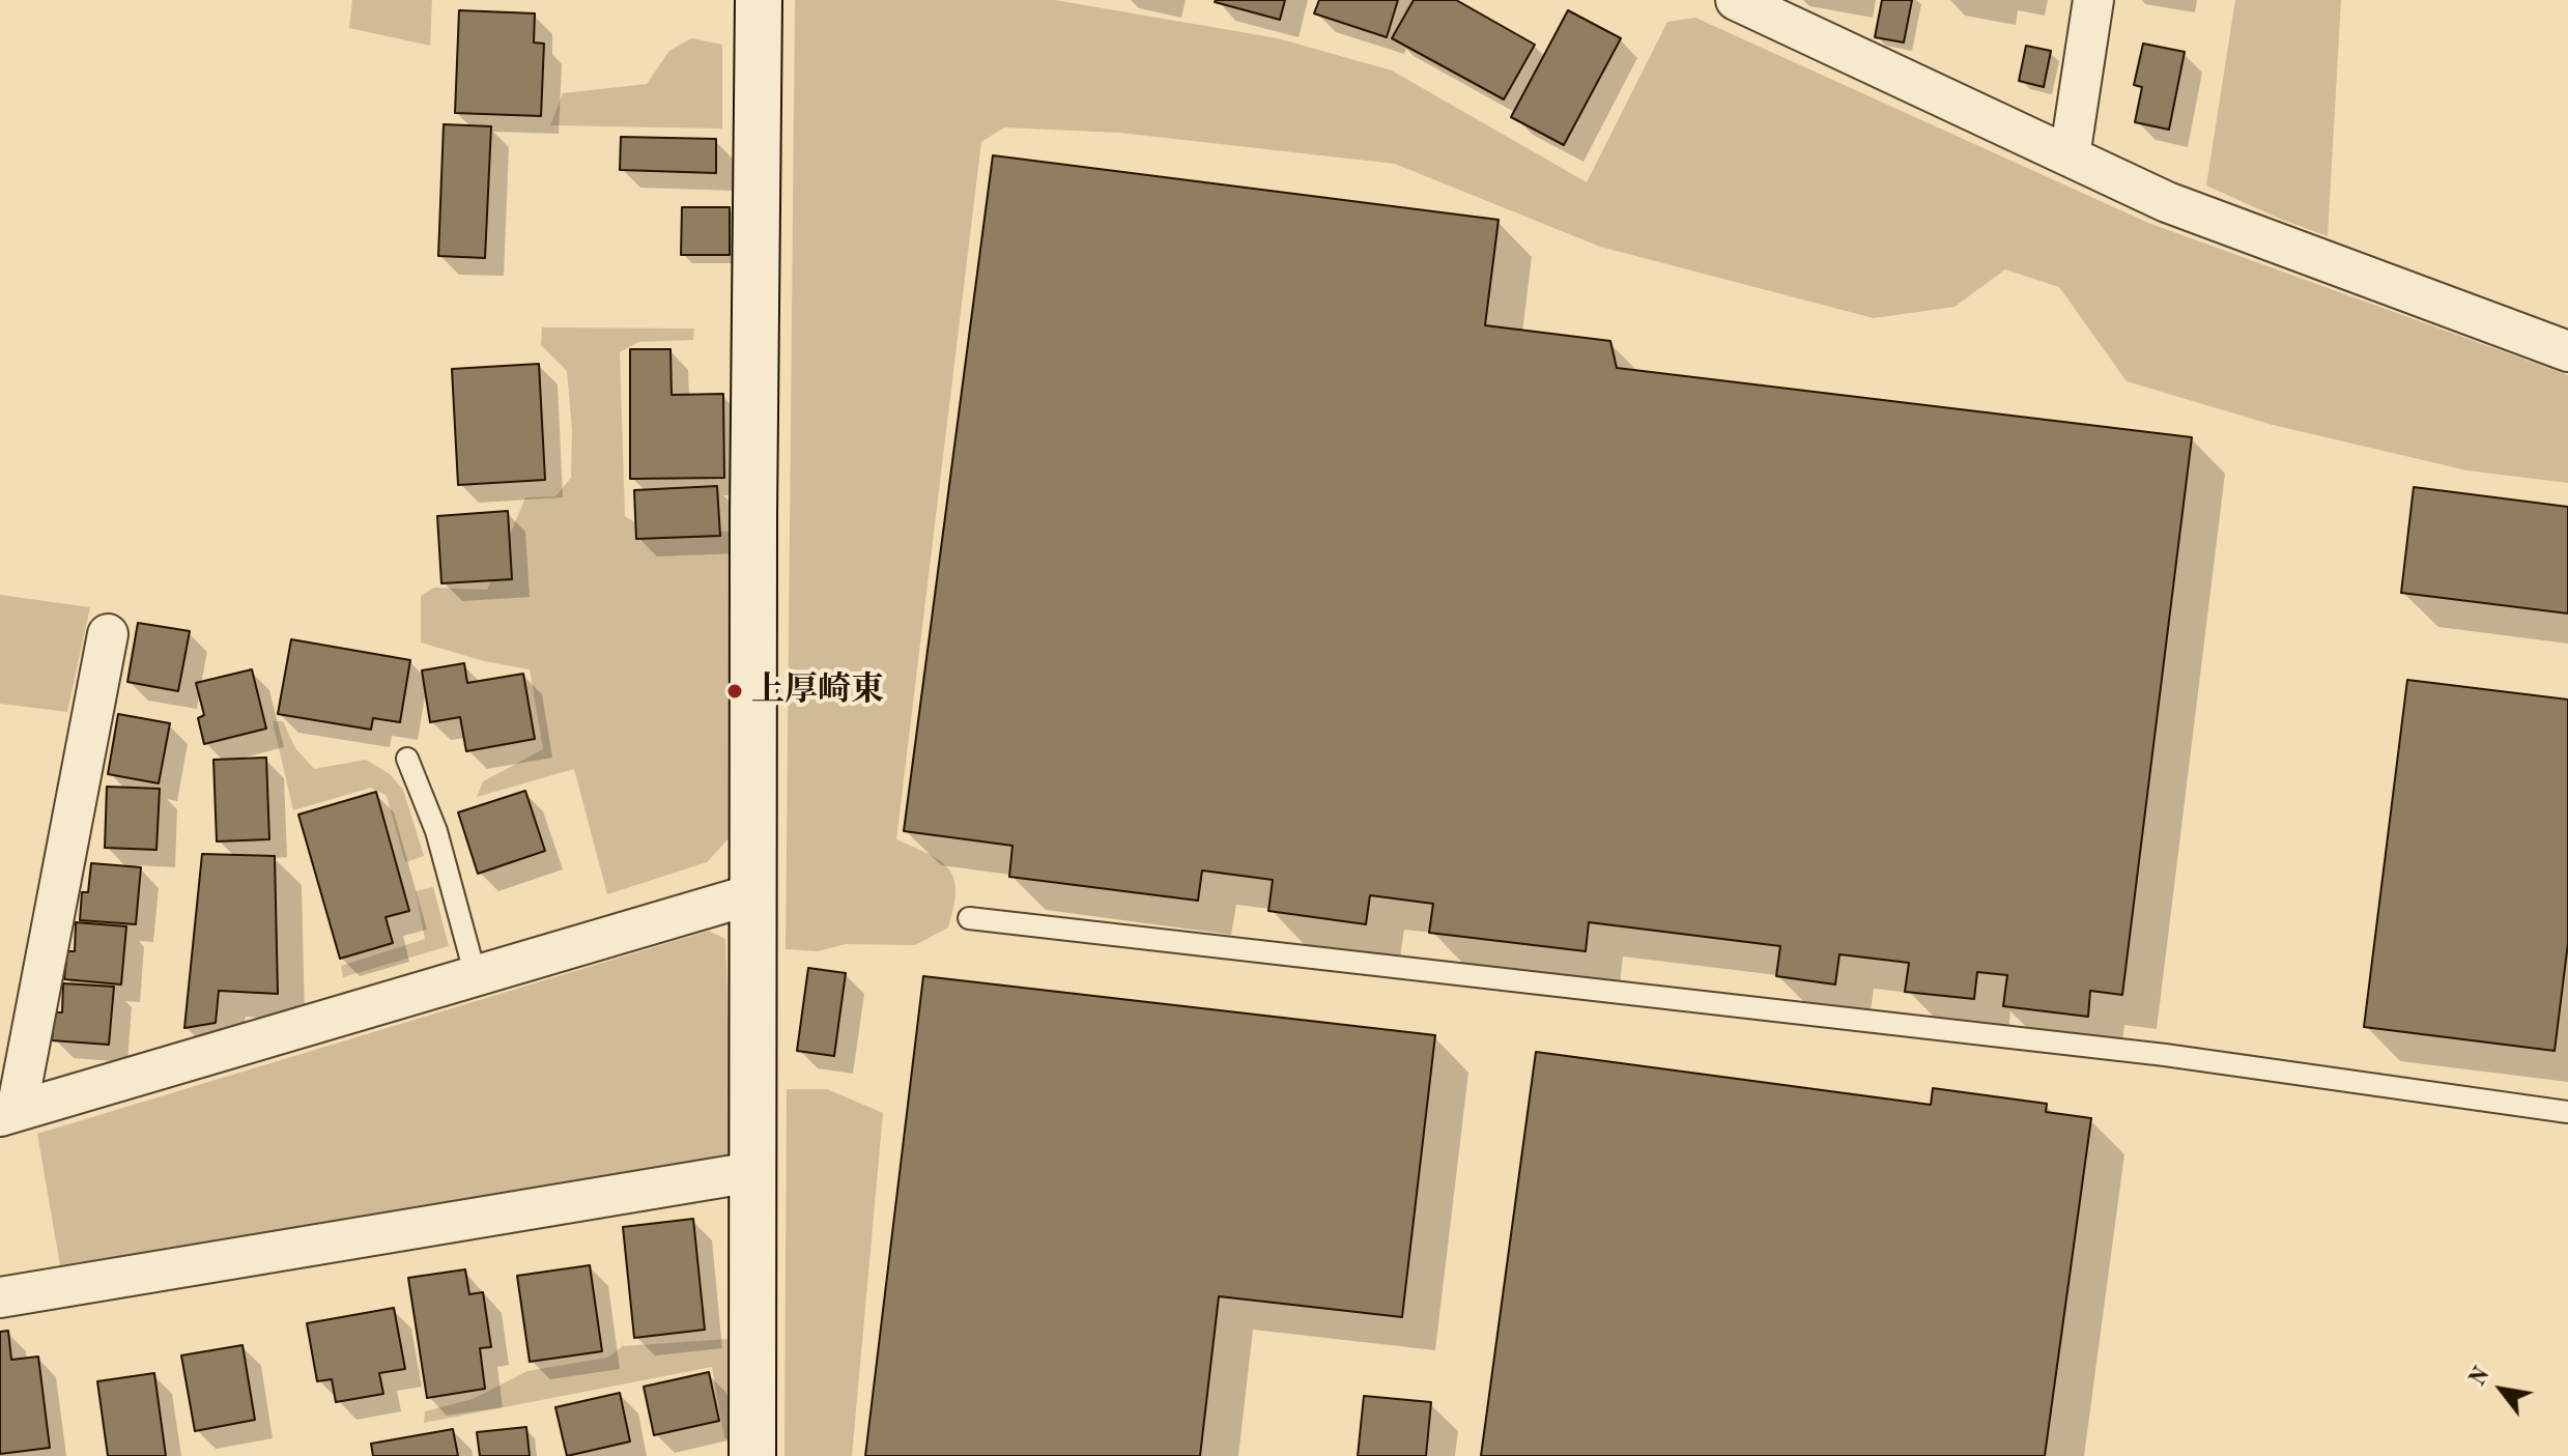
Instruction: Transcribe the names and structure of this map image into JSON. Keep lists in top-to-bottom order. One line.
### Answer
{"places":["上厚崎東"],"north":"top left"}
